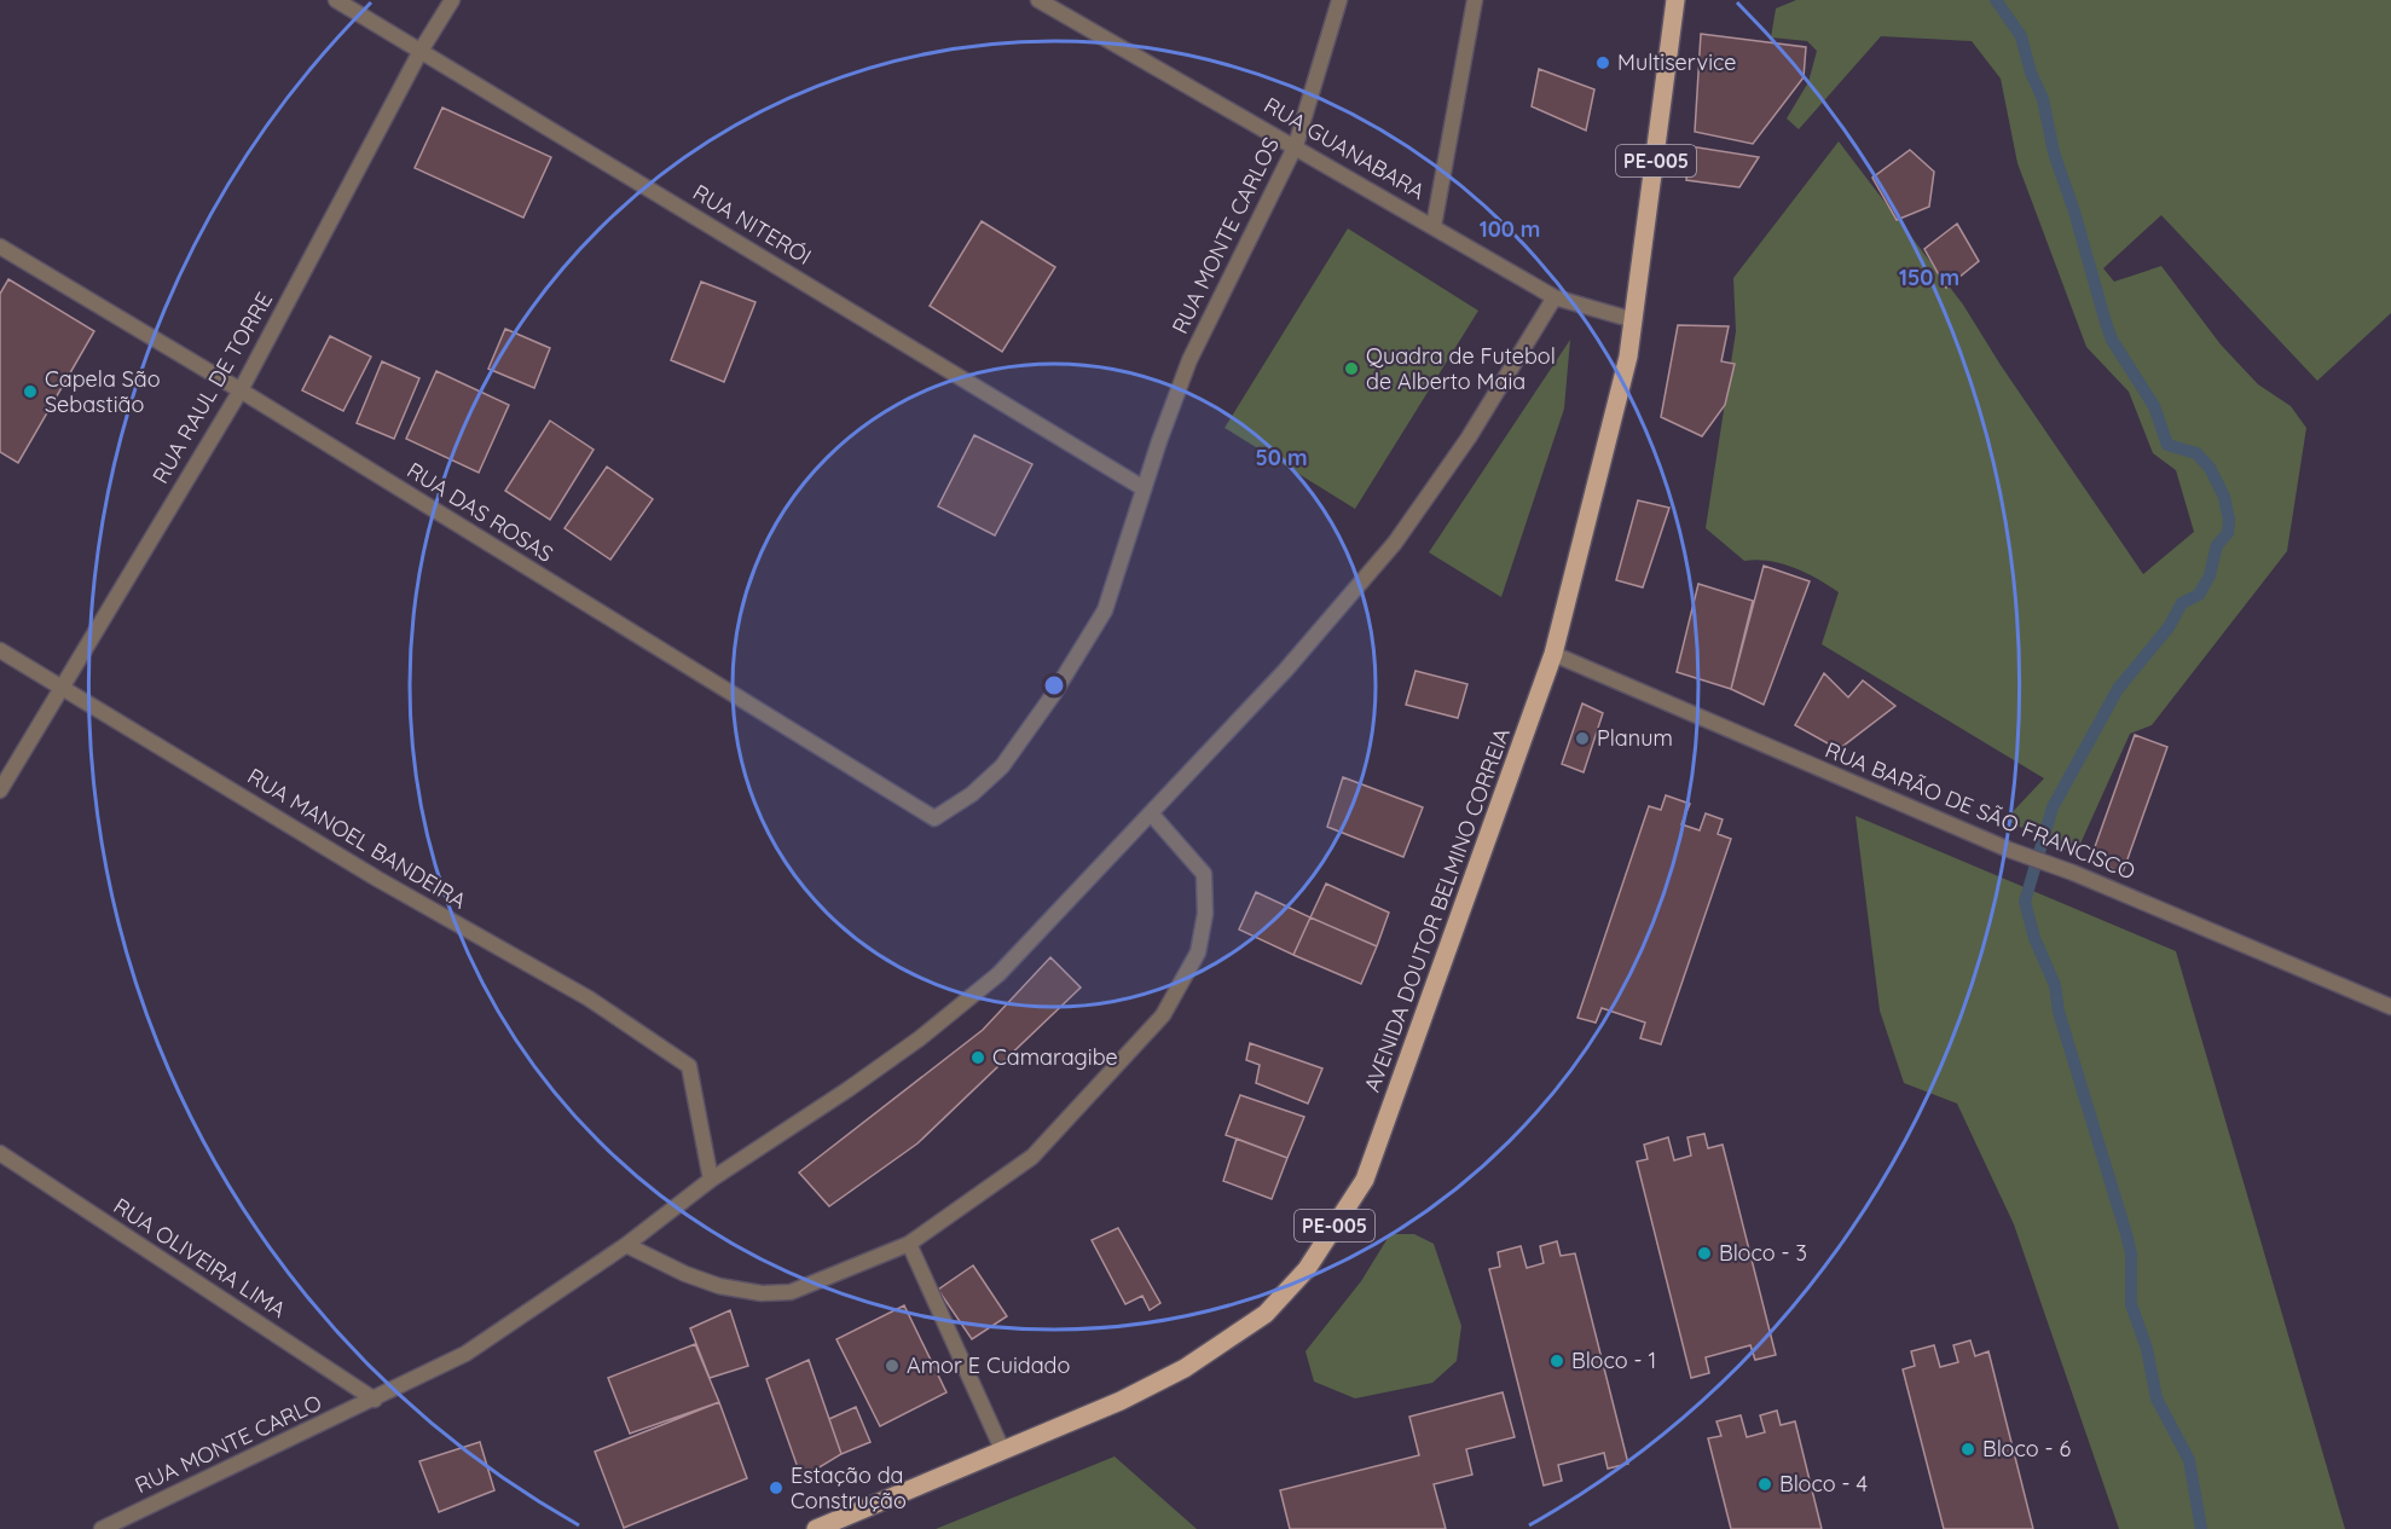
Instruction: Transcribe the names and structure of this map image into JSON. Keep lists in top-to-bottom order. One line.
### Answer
{"streets":{"main road":["PE-005","AVENIDA DOUTOR BELMINO CORREIA"],"street":["RUA GUANABARA","RUA NITERÓI","RUA MONTE CARLOS","RUA RAUL DE TORRE","RUA DAS ROSAS","RUA BARÃO DE SÃO FRANCISCO","RUA MANOEL BANDEIRA","RUA OLIVEIRA LIMA","RUA MONTE CARLO"]},"crossings":[["RUA GUANABARA","RUA MONTE CARLOS"],["RUA GUANABARA","AVENIDA DOUTOR BELMINO CORREIA"],["RUA GUANABARA","RUA MONTE CARLO"],["RUA NITERÓI","RUA MONTE CARLOS"],["RUA NITERÓI","RUA RAUL DE TORRE"],["RUA MONTE CARLOS","RUA DAS ROSAS"],["RUA RAUL DE TORRE","RUA DAS ROSAS"],["RUA RAUL DE TORRE","RUA MANOEL BANDEIRA"],["RUA BARÃO DE SÃO FRANCISCO","AVENIDA DOUTOR BELMINO CORREIA"],["RUA MANOEL BANDEIRA","RUA MONTE CARLO"],["RUA OLIVEIRA LIMA","RUA MONTE CARLO"]],"places":["Multiservice","Quadra de Futebol de Alberto Maia","Capela São Sebastião","Planum","Camaragibe","Bloco - 3","Bloco - 1","Amor E Cuidado","Bloco - 6","Bloco - 4","Estação da Construção"],"rings":["100 m","150 m","50 m"]}
